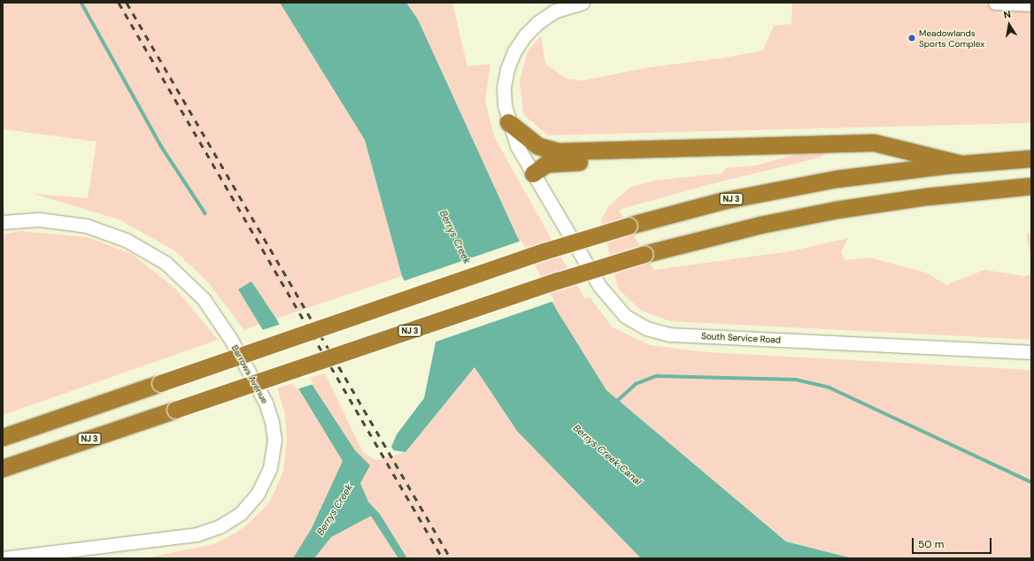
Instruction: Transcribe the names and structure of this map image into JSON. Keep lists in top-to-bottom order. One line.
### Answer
{"streets":{"highway":["NJ 3"],"street":["South Service Road","Barrows Avenue"]},"water":["Berrys Creek","Berrys Creek Canal"],"places":["Meadowlands Sports Complex"],"scale_bar":"50 m","north":"top"}
